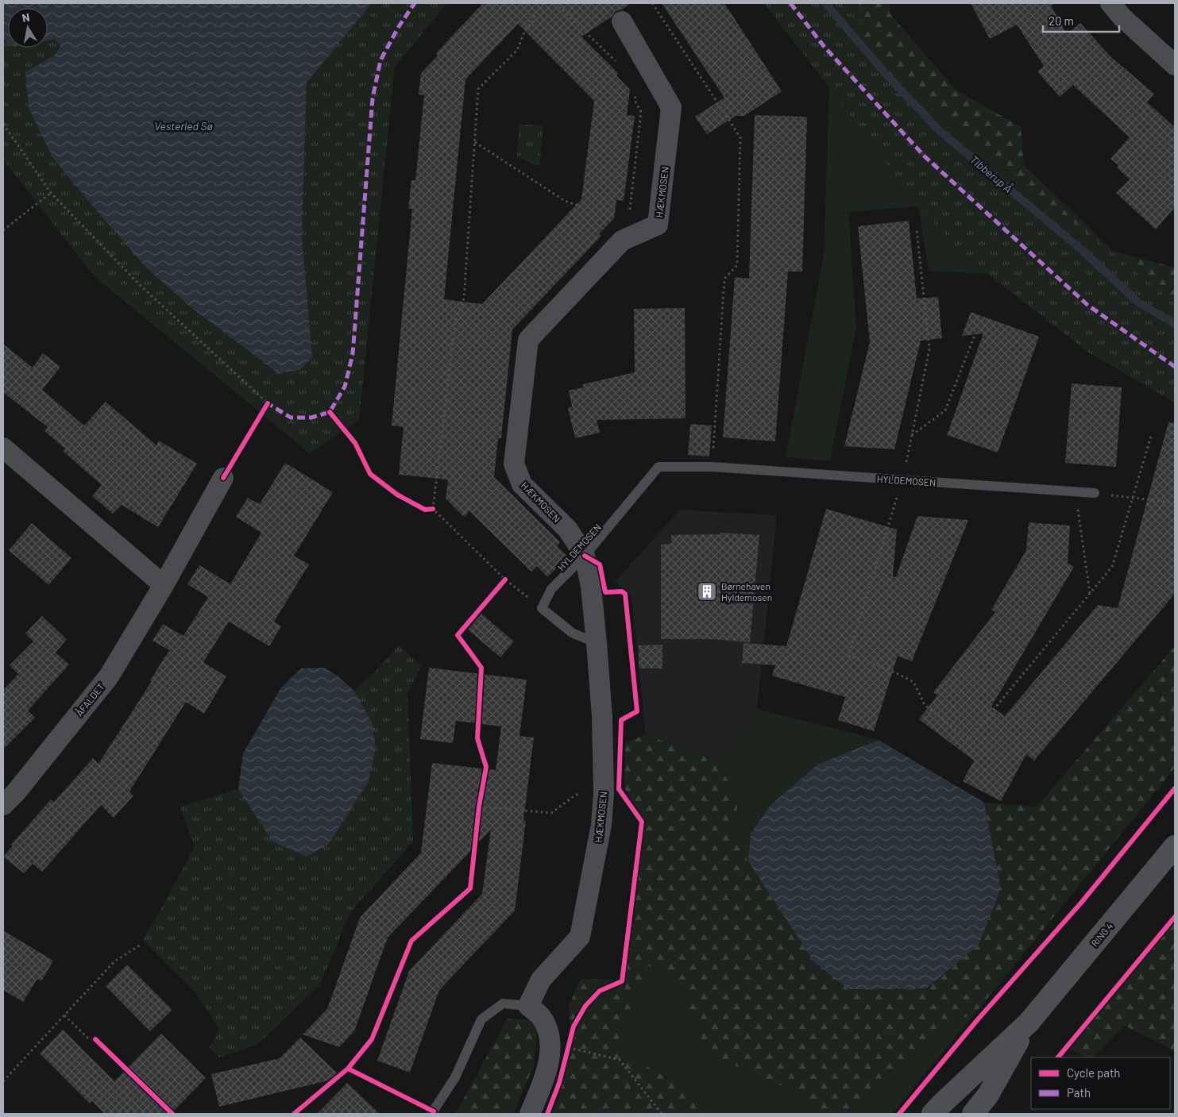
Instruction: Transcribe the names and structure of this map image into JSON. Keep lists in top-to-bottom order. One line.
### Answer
{"streets":{"main road":["RING 4"],"street":["HÆKMOSEN","ÅFALDET"],"lane":["HYLDEMOSEN"]},"crossings":[["HÆKMOSEN","HYLDEMOSEN"]],"water":["Vesterled Sø","Tibberup Å"],"places":{"building":["Børnehaven Hyldemosen"]},"legend":["Cycle path","Path"],"scale_bar":"20 m","north":"top"}
